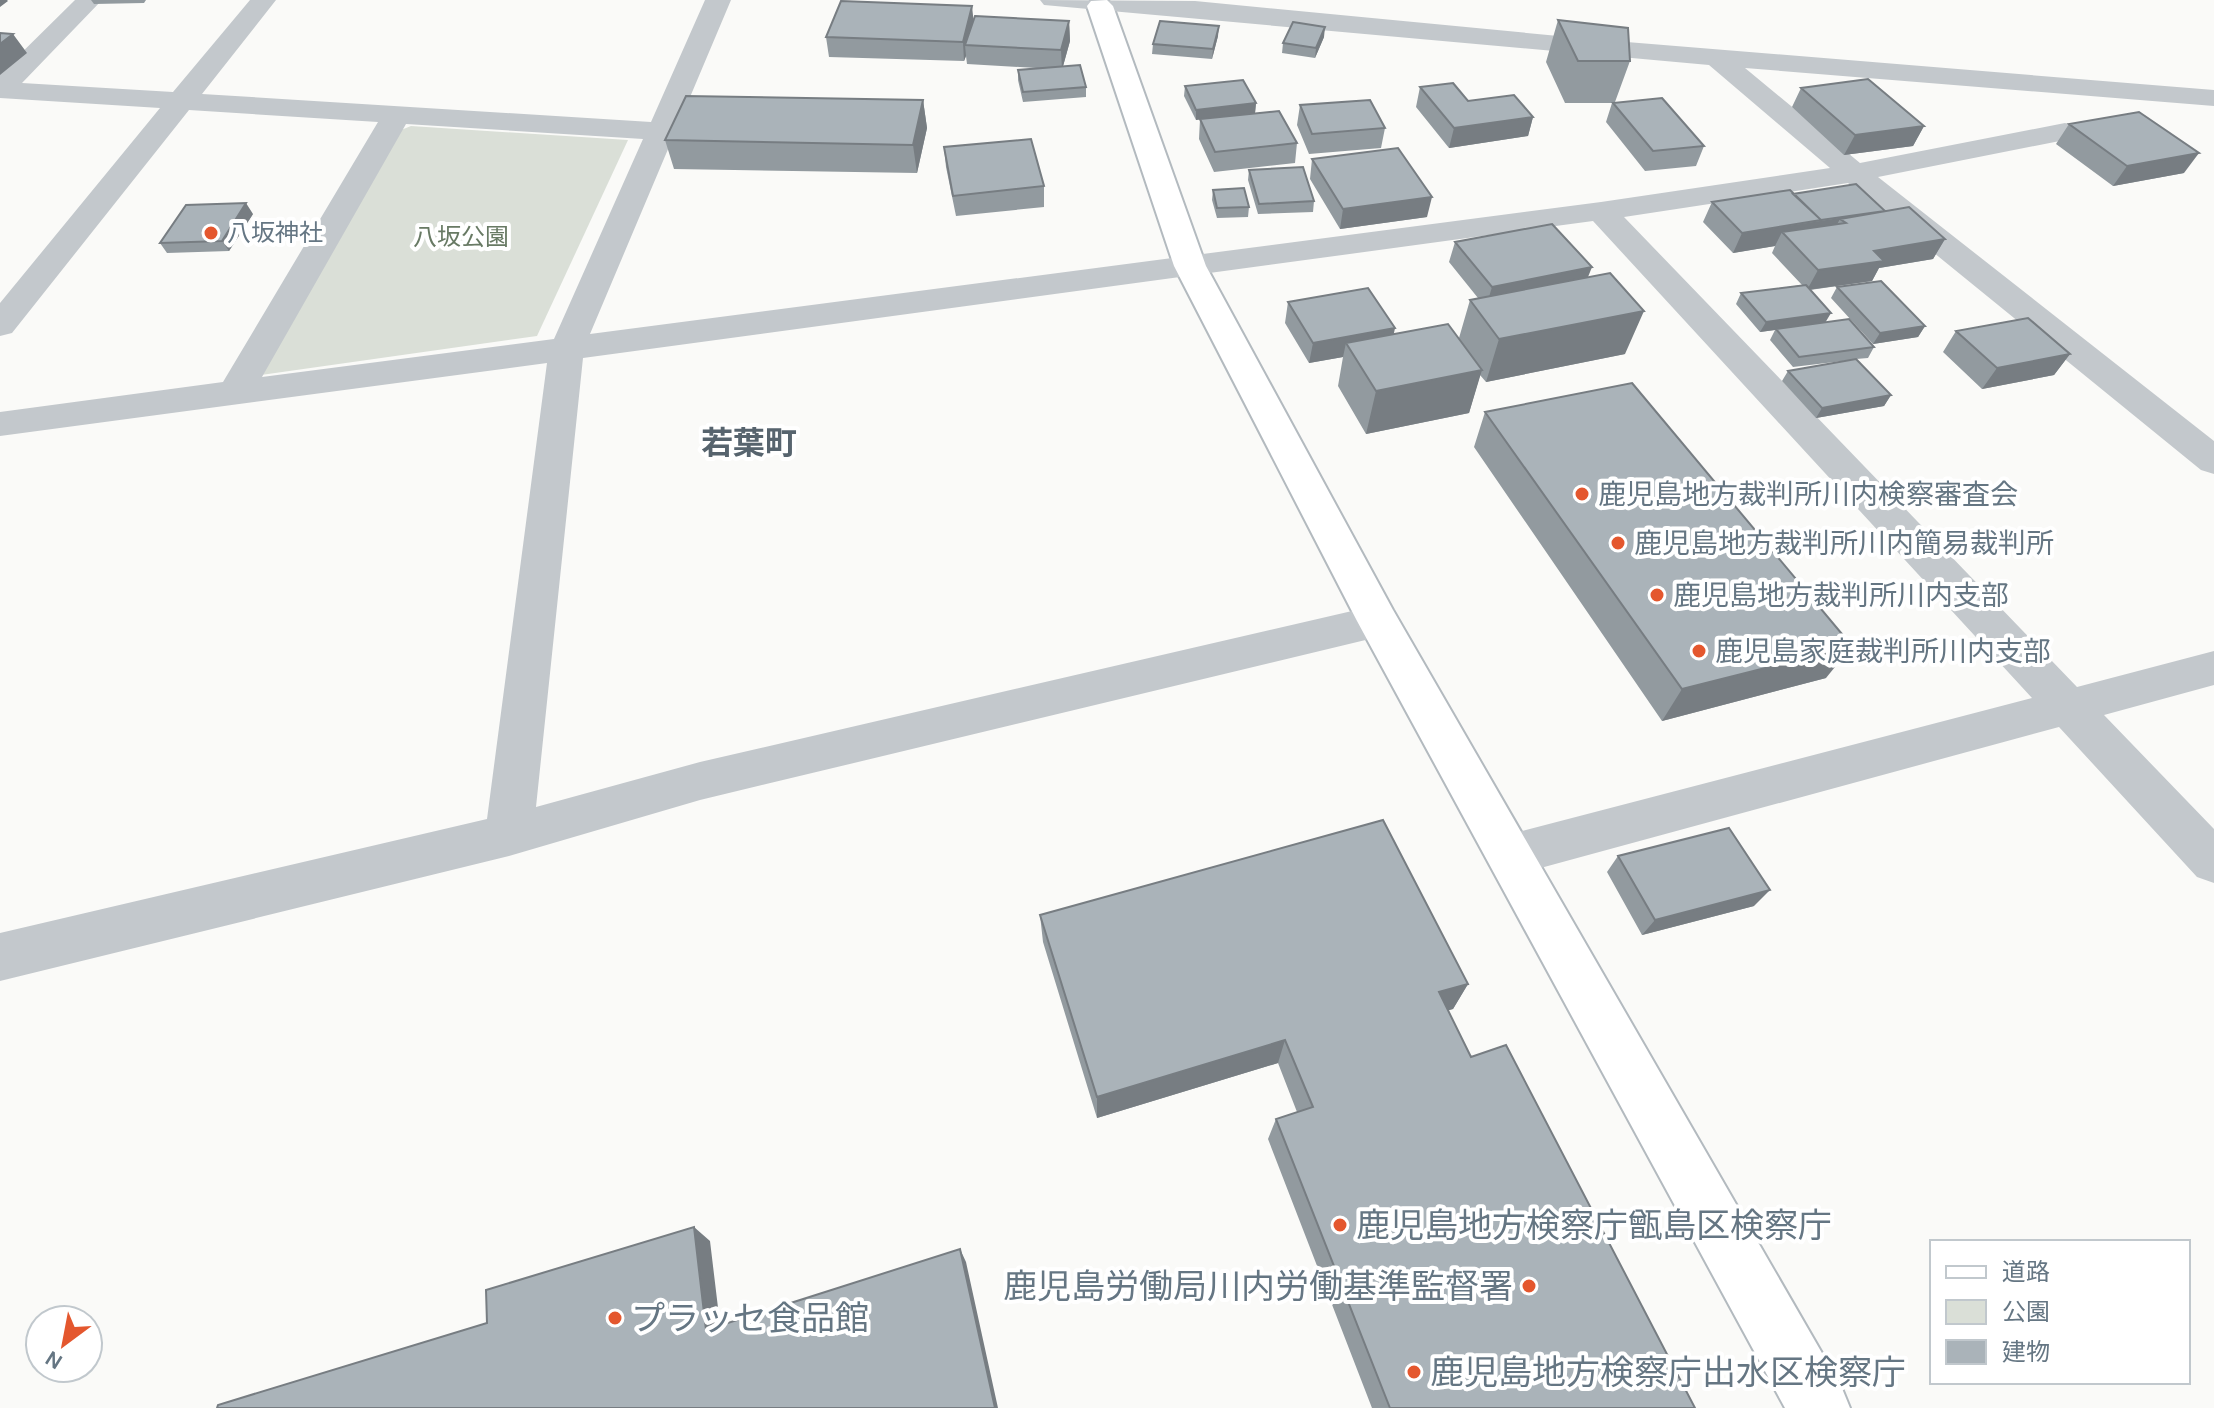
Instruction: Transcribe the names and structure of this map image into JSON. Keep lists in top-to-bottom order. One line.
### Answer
{"districts":["若葉町"],"parks":["八坂公園"],"places":["八坂神社","鹿児島地方裁判所川内検察審査会","鹿児島地方裁判所川内簡易裁判所","鹿児島地方裁判所川内支部","鹿児島家庭裁判所川内支部","鹿児島地方検察庁甑島区検察庁","鹿児島労働局川内労働基準監督署","プラッセ食品館","鹿児島地方検察庁出水区検察庁"],"legend":["道路","公園","建物"],"north":"bottom left"}
